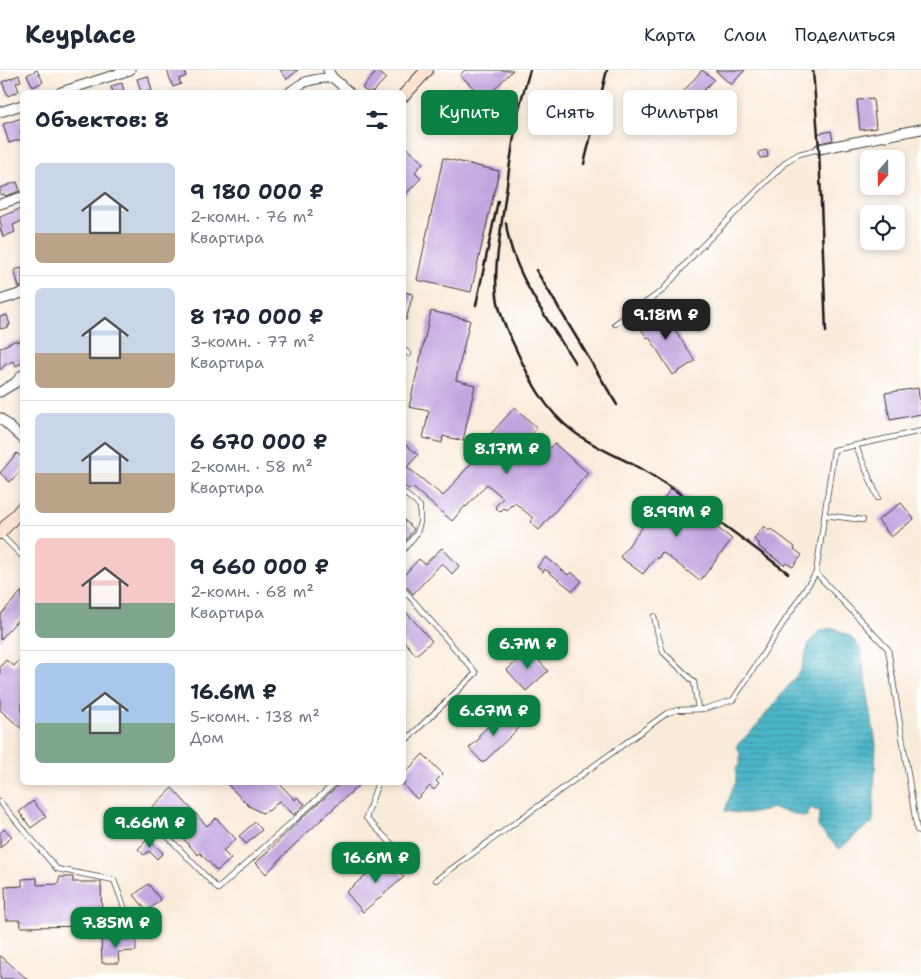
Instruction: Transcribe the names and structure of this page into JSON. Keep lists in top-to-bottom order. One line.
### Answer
{"north":"bottom","page":{"header":"Keyplace","nav":["Карта","Слои","Поделиться"],"chip":["Купить","Снять","Фильтры"],"heading":"Объектов: 8","list":[{"name":"9 180 000 ₽","note":"2-комн. · 76 m² · Квартира"},{"name":"8 170 000 ₽","note":"3-комн. · 77 m² · Квартира"},{"name":"6 670 000 ₽","note":"2-комн. · 58 m² · Квартира"},{"name":"9 660 000 ₽","note":"2-комн. · 68 m² · Квартира"},{"name":"16.6M ₽","note":"5-комн. · 138 m² · Дом"}],"price":["9.18M ₽","8.17M ₽","8.99M ₽","6.7M ₽","6.67M ₽","9.66M ₽","16.6M ₽","7.85M ₽"]}}
